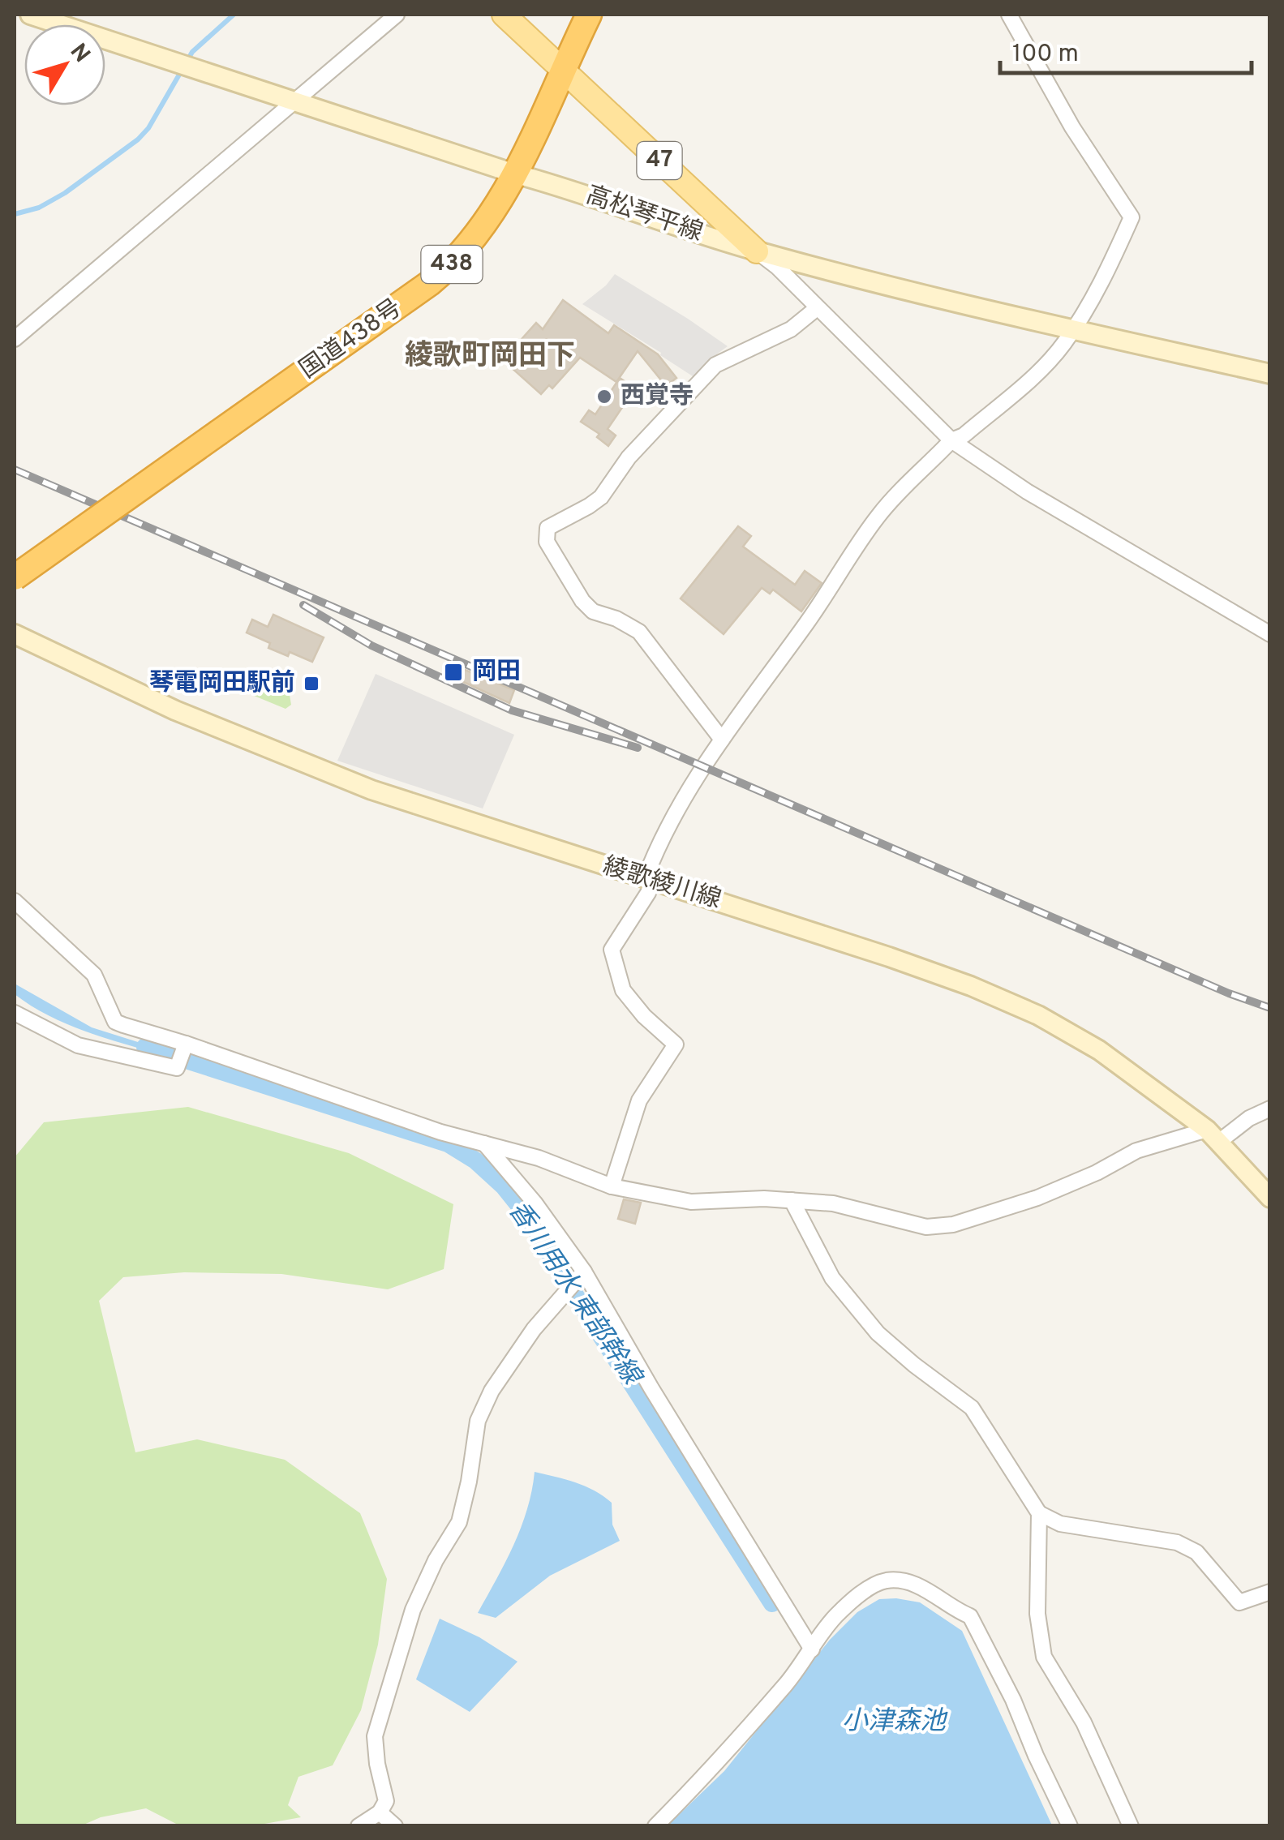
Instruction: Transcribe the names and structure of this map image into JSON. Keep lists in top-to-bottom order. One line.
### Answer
{"streets":{"highway":["438","国道438号"],"main road":["47","高松琴平線","綾歌綾川線"]},"crossings":[["47","高松琴平線"],["47","国道438号"],["高松琴平線","国道438号"]],"districts":["綾歌町岡田下"],"water":["香川用水 東部幹線","小津森池"],"places":{"other":["西覚寺"],"transit":["岡田","琴電岡田駅前"]},"scale_bar":"100 m","north":"top right"}
